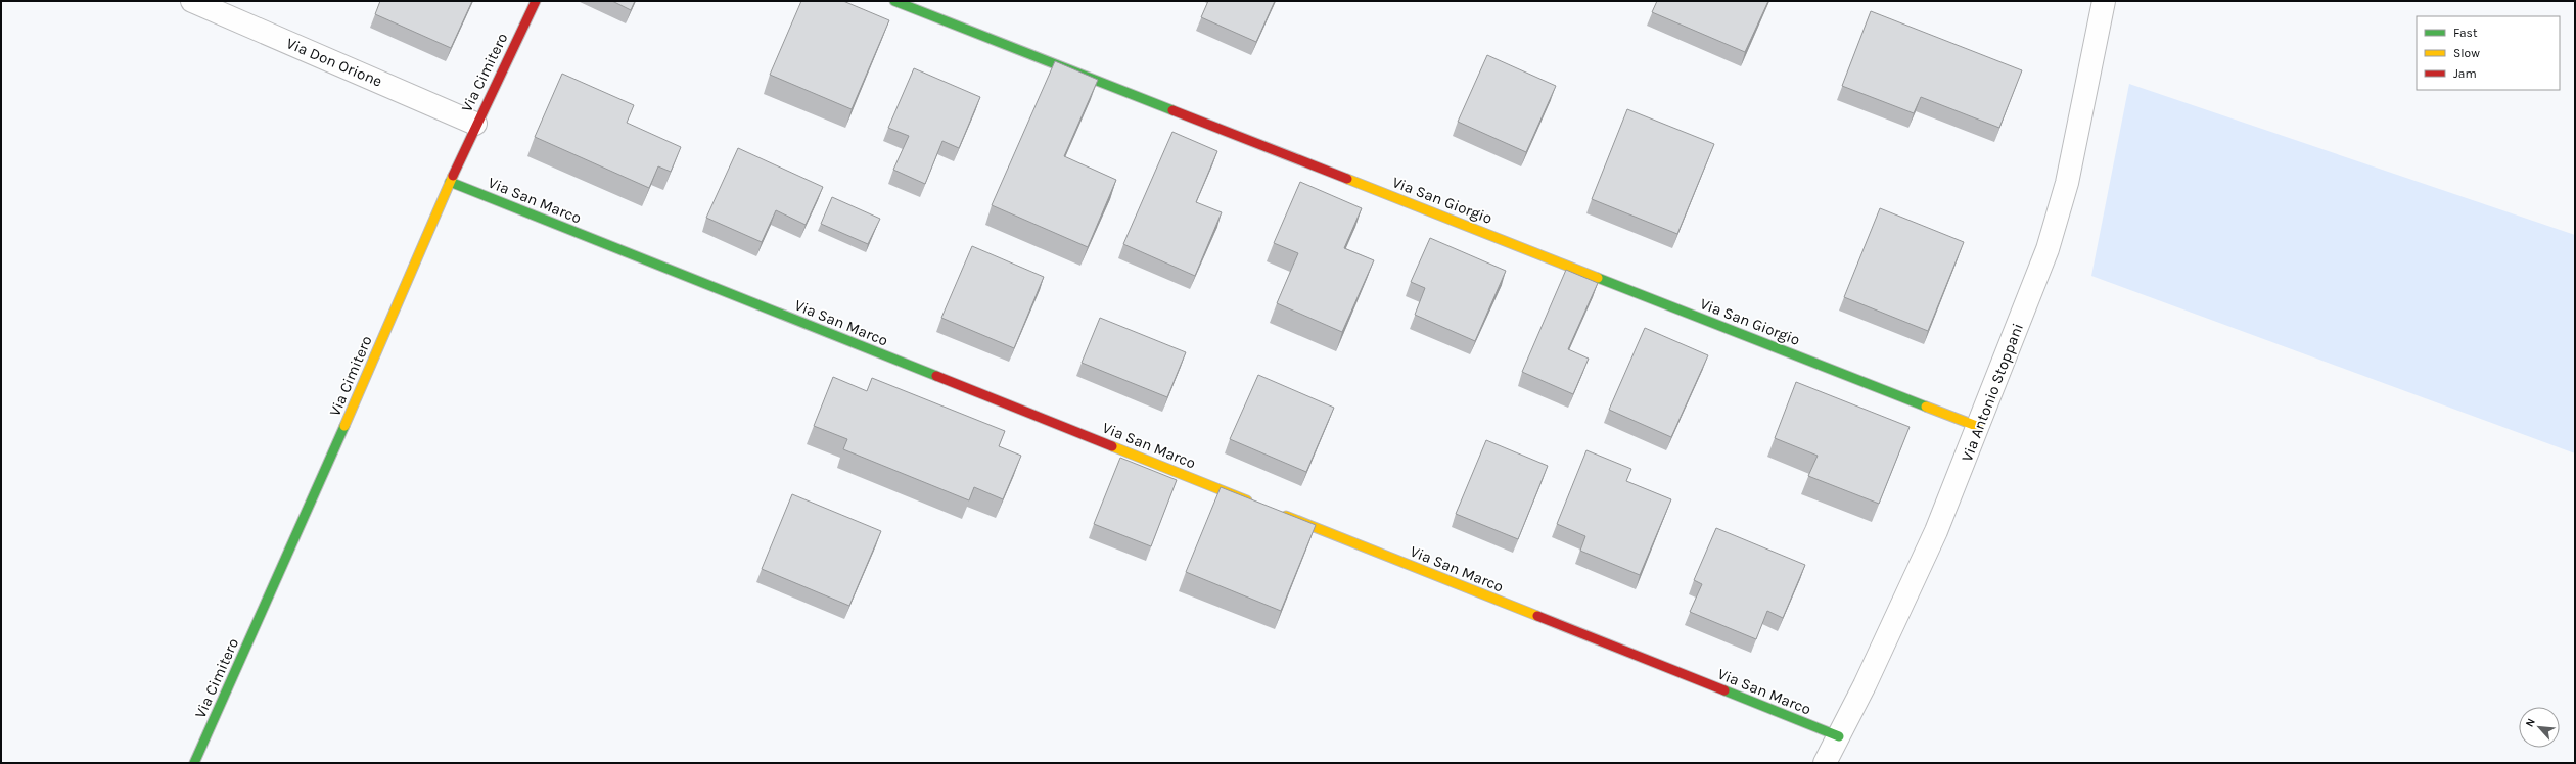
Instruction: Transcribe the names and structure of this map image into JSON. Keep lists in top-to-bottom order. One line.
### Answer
{"streets":{"street":["Via Don Orione","Via Cimitero","Via San Marco","Via San Giorgio","Via Antonio Stoppani"]},"crossings":[["Via Don Orione","Via Cimitero"],["Via Cimitero","Via San Marco"],["Via San Marco","Via Antonio Stoppani"],["Via San Giorgio","Via Antonio Stoppani"]],"legend":["Fast","Slow","Jam"],"north":"top left"}
